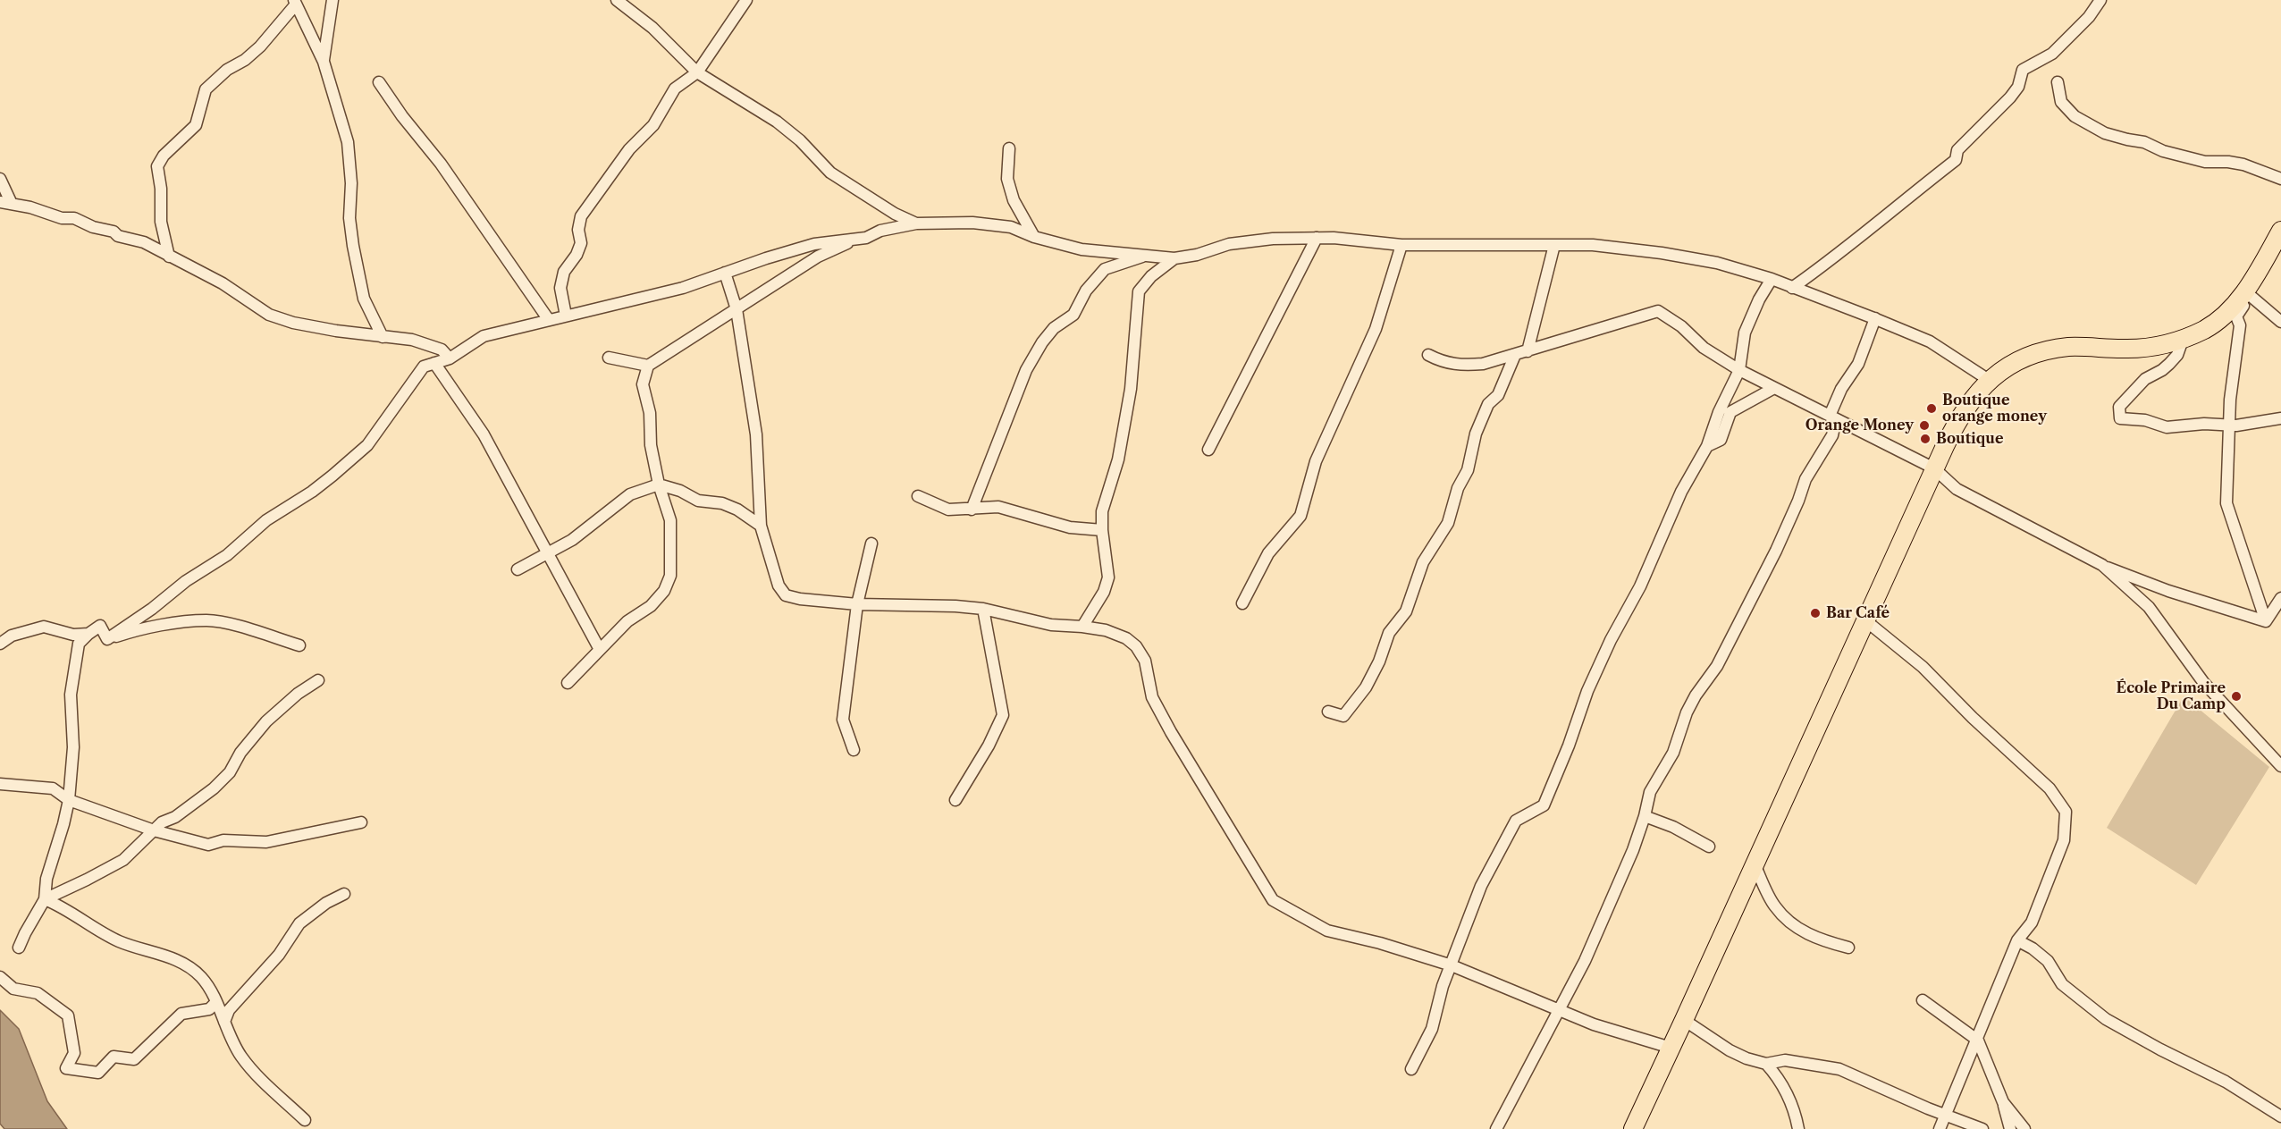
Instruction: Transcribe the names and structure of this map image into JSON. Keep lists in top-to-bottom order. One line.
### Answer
{"places":["Boutique orange money","Orange Money","Boutique","Bar Café","École Primaire Du Camp"]}
